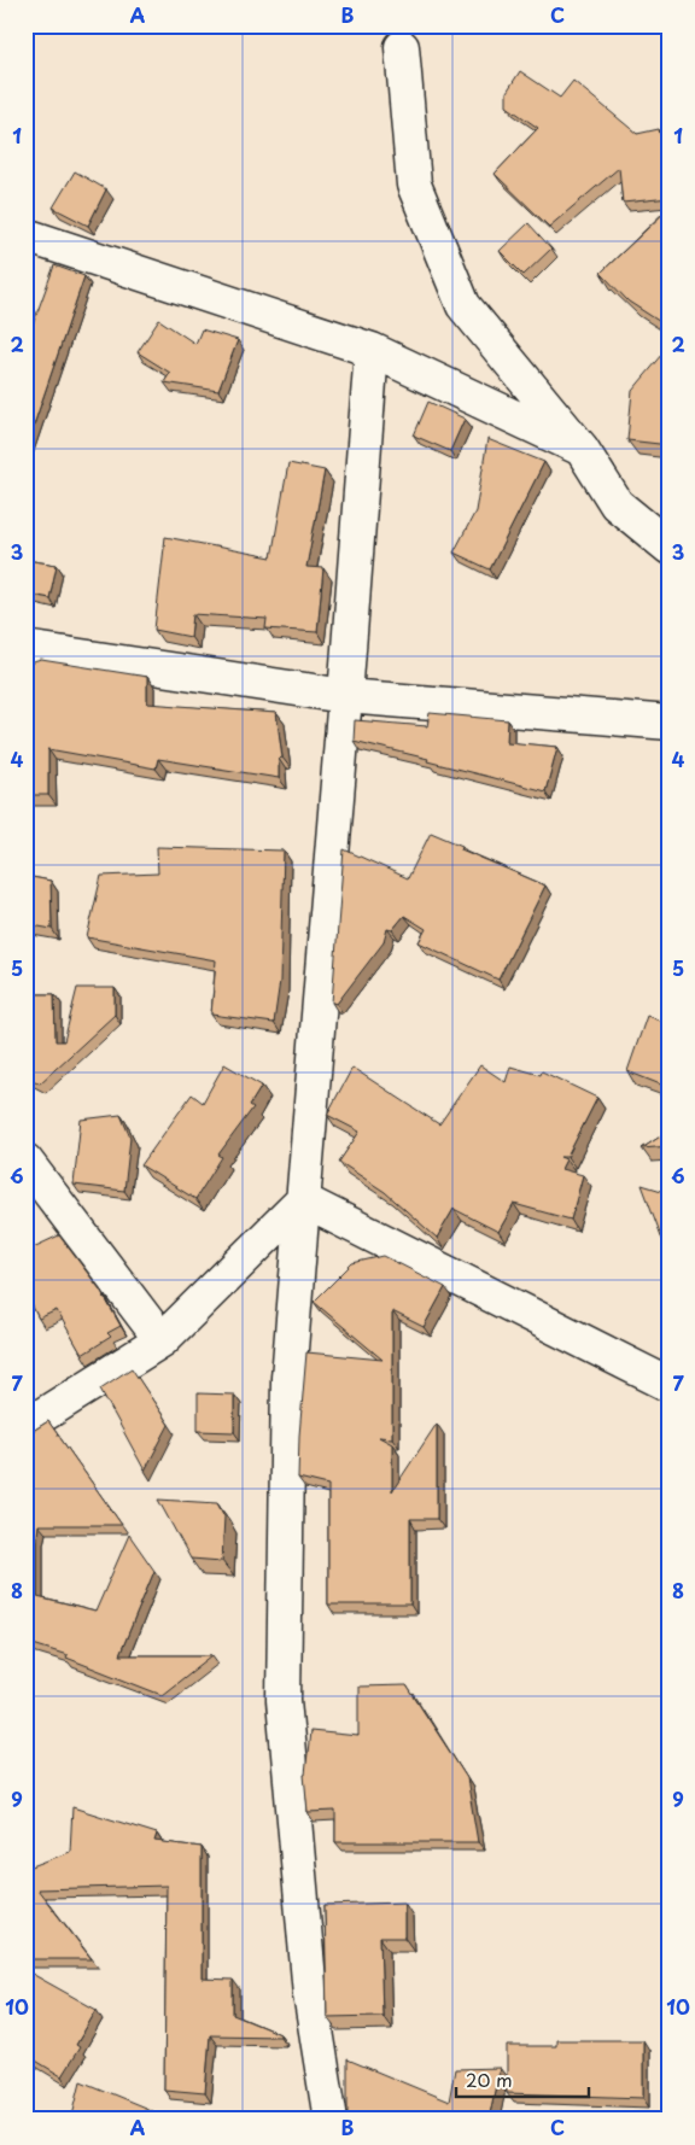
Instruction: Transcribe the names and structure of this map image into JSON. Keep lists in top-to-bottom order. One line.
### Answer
{"scale_bar":"20 m","grid":{"columns":["A","B","C"],"rows":["1","2","3","4","5","6","7","8","9","10"]}}
